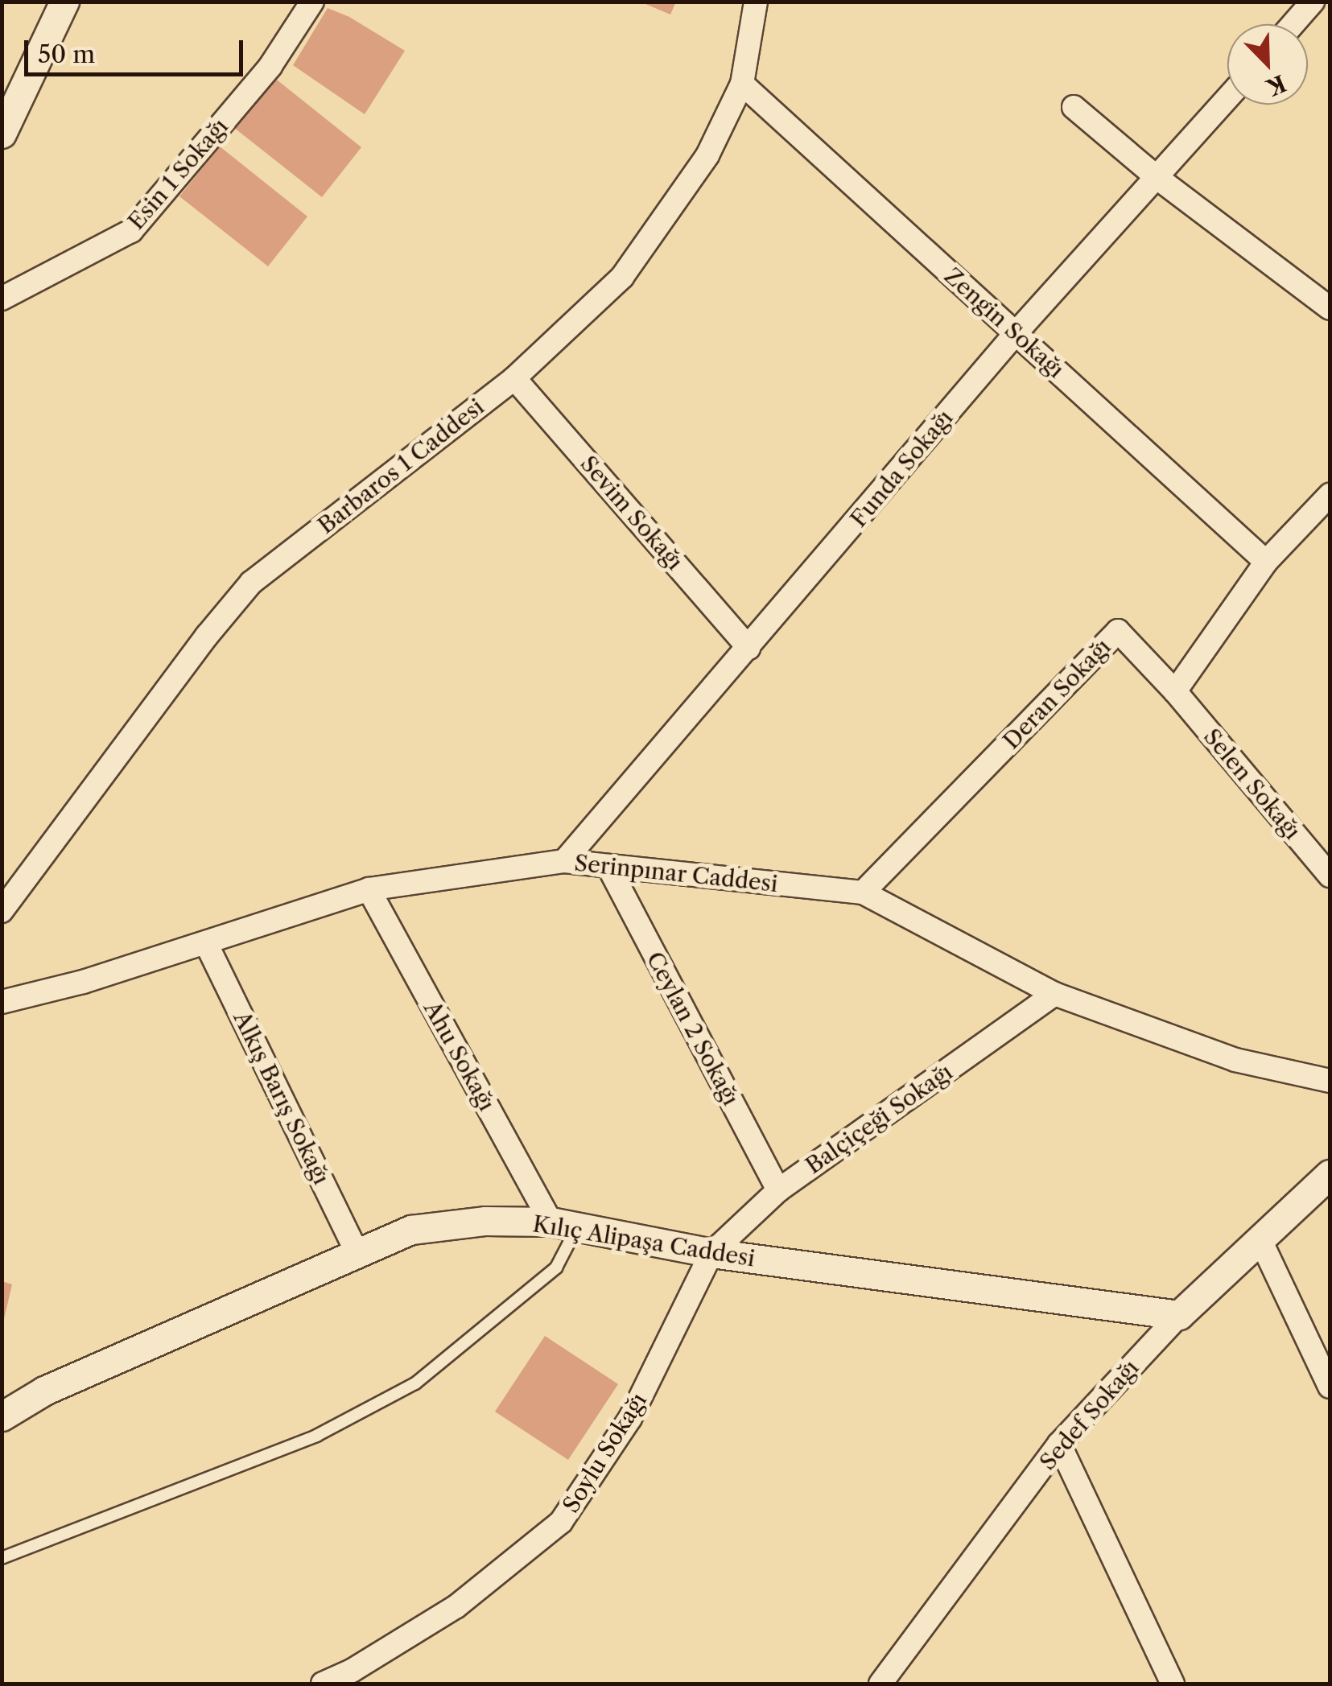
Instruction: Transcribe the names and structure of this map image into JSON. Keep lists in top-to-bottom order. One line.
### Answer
{"streets":{"street":["Esin 1 Sokağı","Zengin Sokağı","Barbaros 1 Caddesi","Funda Sokağı","Sevim Sokağı","Deran Sokağı","Selen Sokağı","Serinpınar Caddesi","Ceylan 2 Sokağı","Ahu Sokağı","Alkış Barış Sokağı","Balçiçeği Sokağı","Kılıç Alipaşa Caddesi","Sedef Sokağı","Soylu Sokağı"]},"crossings":[["Zengin Sokağı","Barbaros 1 Caddesi"],["Zengin Sokağı","Funda Sokağı"],["Barbaros 1 Caddesi","Sevim Sokağı"],["Funda Sokağı","Sevim Sokağı"],["Funda Sokağı","Serinpınar Caddesi"],["Deran Sokağı","Selen Sokağı"],["Deran Sokağı","Serinpınar Caddesi"],["Serinpınar Caddesi","Ceylan 2 Sokağı"],["Serinpınar Caddesi","Ahu Sokağı"],["Serinpınar Caddesi","Alkış Barış Sokağı"],["Serinpınar Caddesi","Balçiçeği Sokağı"],["Ceylan 2 Sokağı","Balçiçeği Sokağı"],["Ahu Sokağı","Kılıç Alipaşa Caddesi"],["Alkış Barış Sokağı","Kılıç Alipaşa Caddesi"],["Balçiçeği Sokağı","Kılıç Alipaşa Caddesi"],["Balçiçeği Sokağı","Soylu Sokağı"],["Kılıç Alipaşa Caddesi","Sedef Sokağı"],["Kılıç Alipaşa Caddesi","Soylu Sokağı"]],"scale_bar":"50 m","north":"bottom right"}
